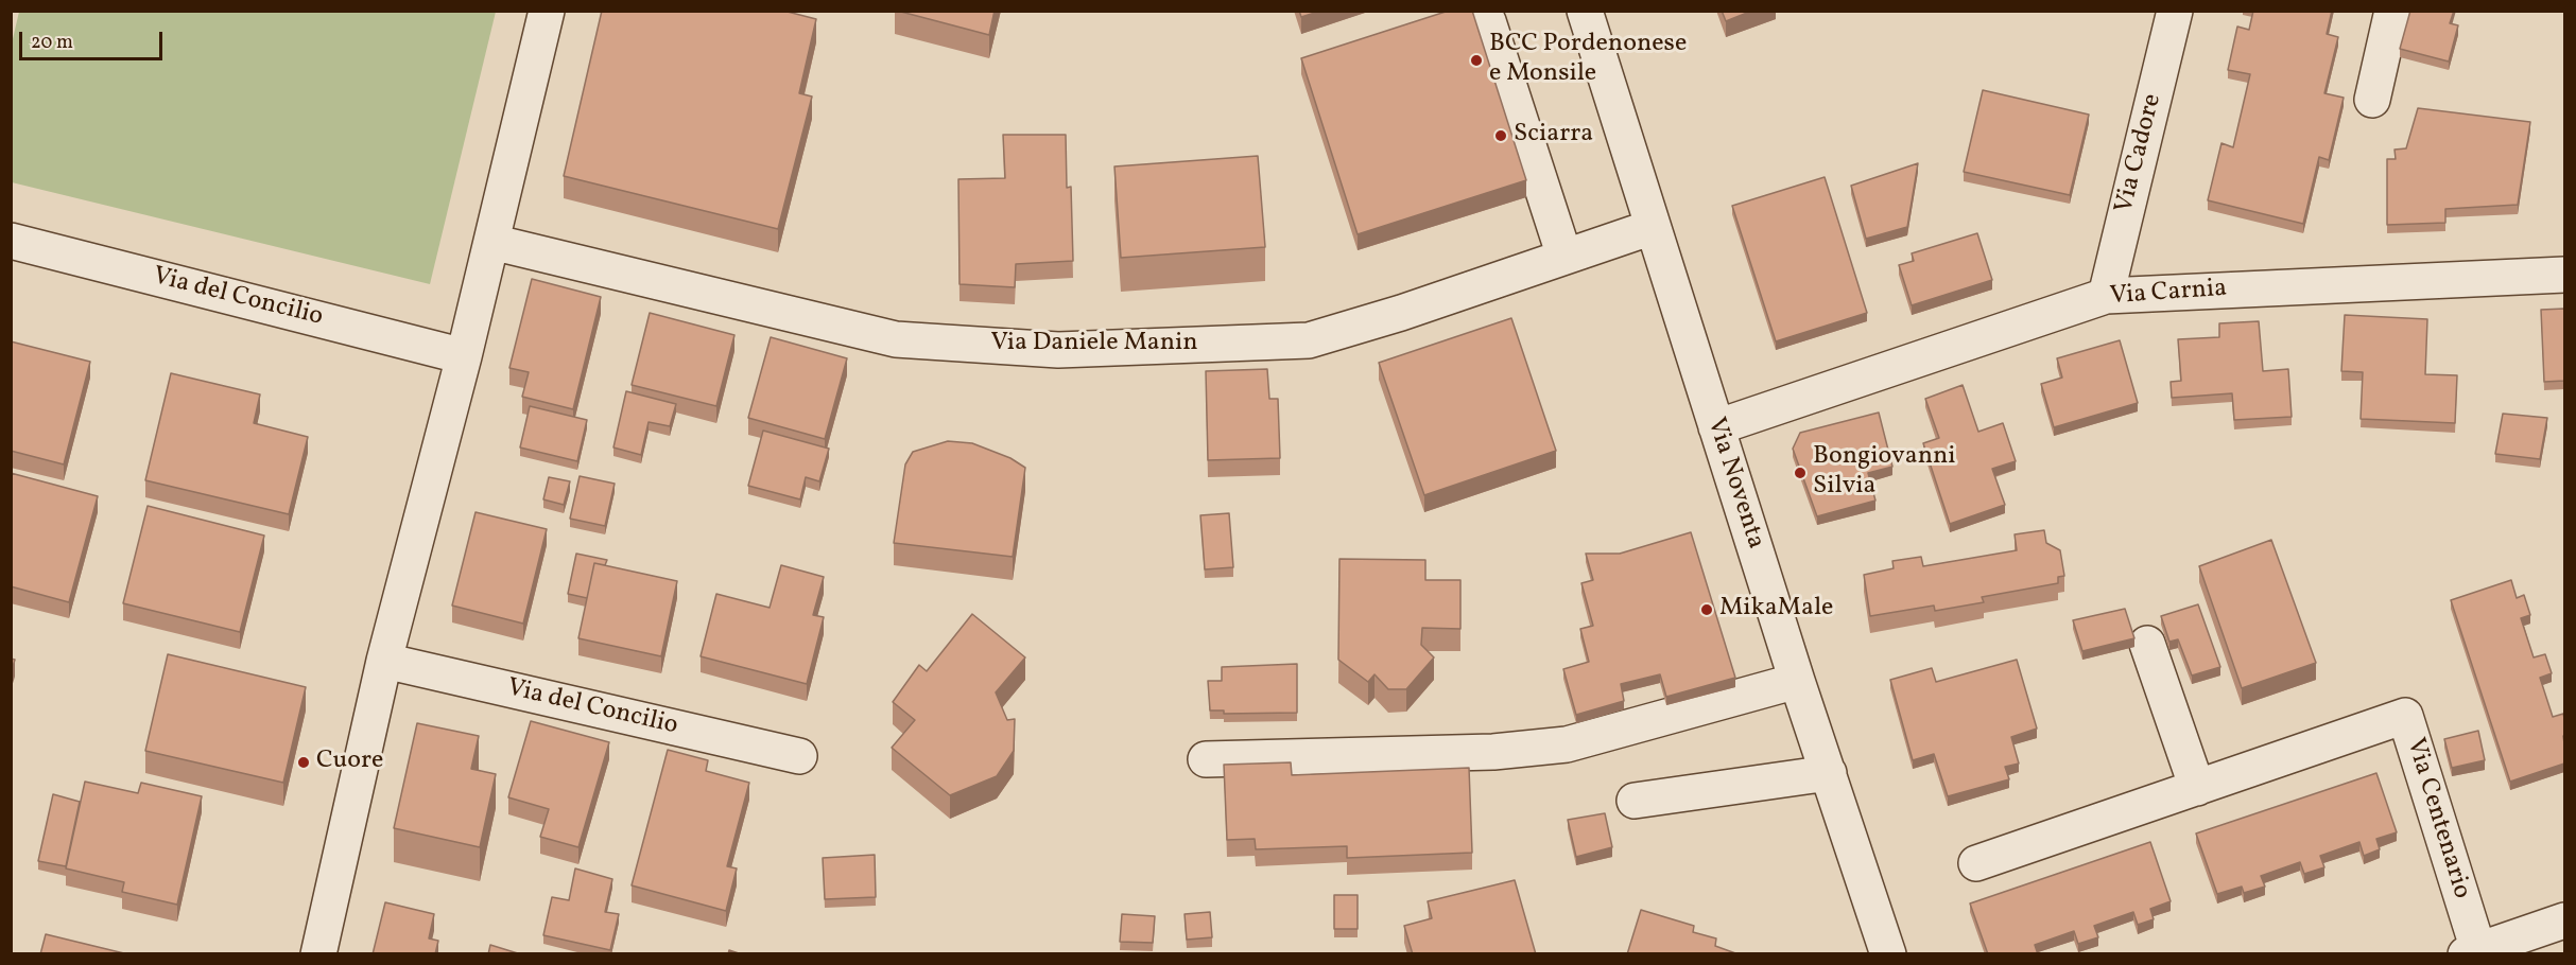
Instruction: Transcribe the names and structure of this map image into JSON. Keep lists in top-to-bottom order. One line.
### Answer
{"streets":{"street":["Via Cadore","Via Carnia","Via del Concilio","Via Daniele Manin","Via Noventa","Via Centenario"]},"crossings":[["Via Cadore","Via Carnia"],["Via Carnia","Via Noventa"],["Via Daniele Manin","Via Noventa"]],"places":["BCC Pordenonese e Monsile","Sciarra","Bongiovanni Silvia","MikaMale","Cuore"],"scale_bar":"20 m"}
